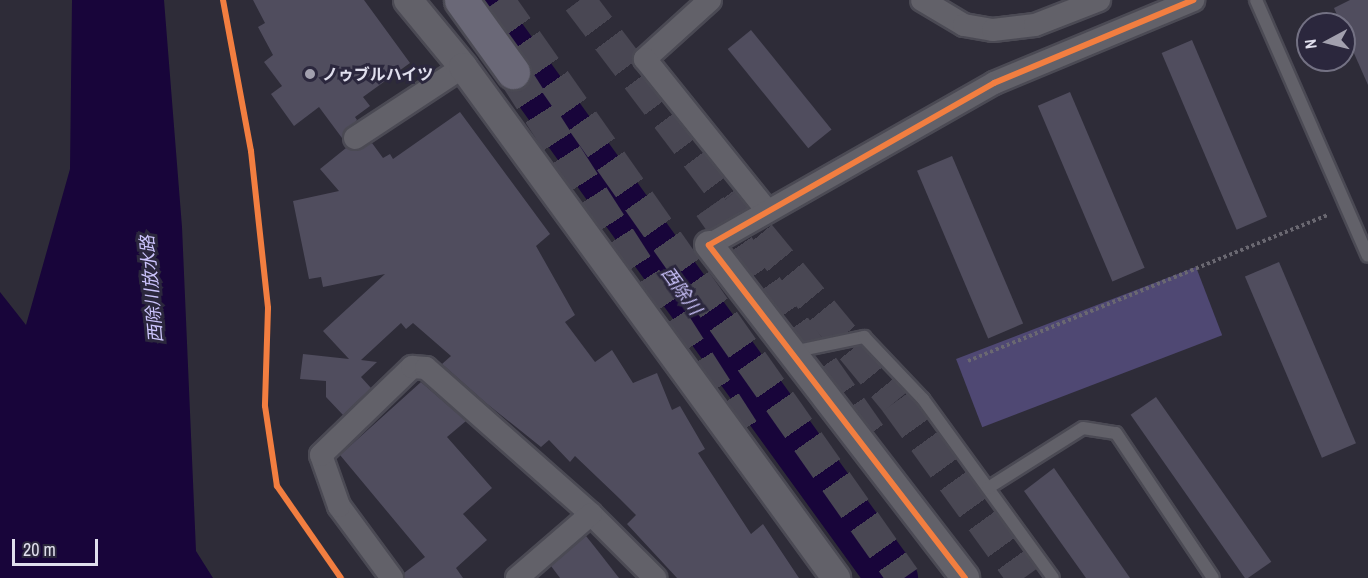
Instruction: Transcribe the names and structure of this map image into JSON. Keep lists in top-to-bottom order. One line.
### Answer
{"water":["西除川放水路","西除川"],"places":["ノゥブルハイツ"],"scale_bar":"20 m","north":"left"}
